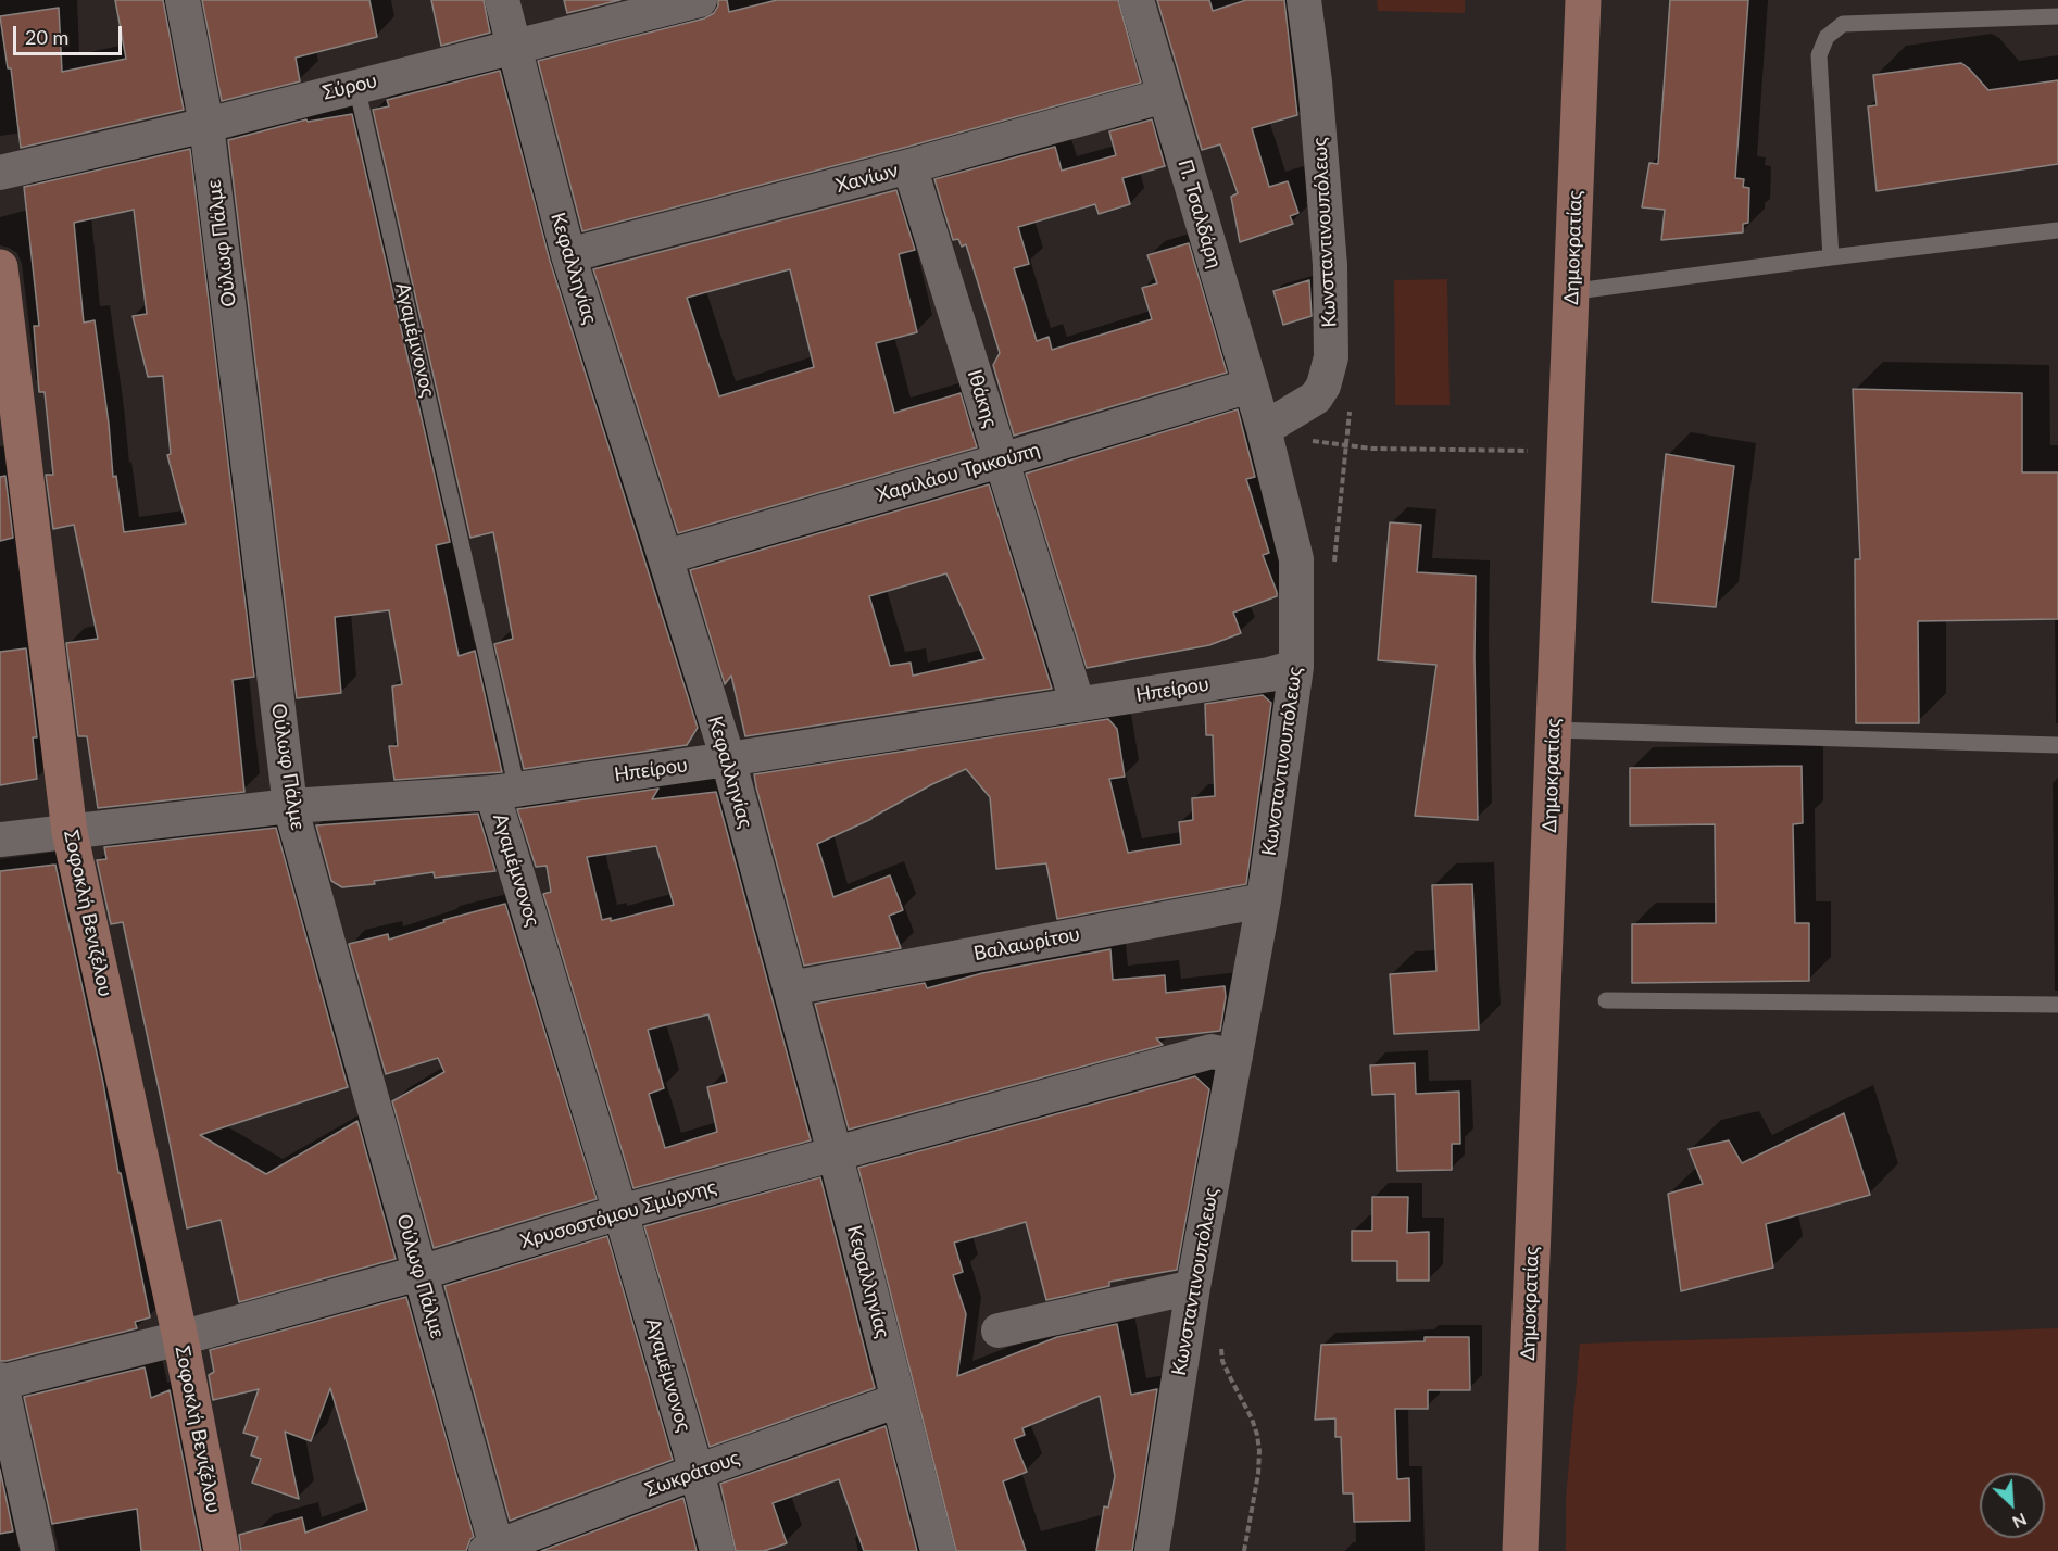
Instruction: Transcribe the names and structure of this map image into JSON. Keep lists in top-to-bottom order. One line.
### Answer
{"streets":{"main road":["Δημοκρατίας","Σοφοκλή Βενιζέλου"],"street":["Σύρου","Χανίων","Π. Τσαλδάρη","Κωνσταντινουπόλεως","Ούλωφ Πάλμε","Κεφαλληνίας","Αγαμέμνονος","Ιθάκης","Χαριλάου Τρικούπη","Ηπείρου","Βαλαωρίτου","Χρυσοστόμου Σμύρνης","Σωκράτους"]},"crossings":[["Σύρου","Ούλωφ Πάλμε"],["Σύρου","Κεφαλληνίας"],["Σύρου","Αγαμέμνονος"],["Χανίων","Π. Τσαλδάρη"],["Χανίων","Κεφαλληνίας"],["Χανίων","Ιθάκης"],["Π. Τσαλδάρη","Κωνσταντινουπόλεως"],["Π. Τσαλδάρη","Χαριλάου Τρικούπη"],["Κωνσταντινουπόλεως","Ηπείρου"],["Κωνσταντινουπόλεως","Βαλαωρίτου"],["Κωνσταντινουπόλεως","Χρυσοστόμου Σμύρνης"],["Ούλωφ Πάλμε","Ηπείρου"],["Ούλωφ Πάλμε","Χρυσοστόμου Σμύρνης"],["Ούλωφ Πάλμε","Σωκράτους"],["Κεφαλληνίας","Χαριλάου Τρικούπη"],["Κεφαλληνίας","Ηπείρου"],["Κεφαλληνίας","Βαλαωρίτου"],["Κεφαλληνίας","Χρυσοστόμου Σμύρνης"],["Κεφαλληνίας","Σωκράτους"],["Αγαμέμνονος","Ηπείρου"],["Αγαμέμνονος","Χρυσοστόμου Σμύρνης"],["Αγαμέμνονος","Σωκράτους"],["Ιθάκης","Χαριλάου Τρικούπη"],["Ιθάκης","Ηπείρου"],["Ηπείρου","Σοφοκλή Βενιζέλου"],["Σοφοκλή Βενιζέλου","Χρυσοστόμου Σμύρνης"]],"scale_bar":"20 m","north":"bottom right"}
